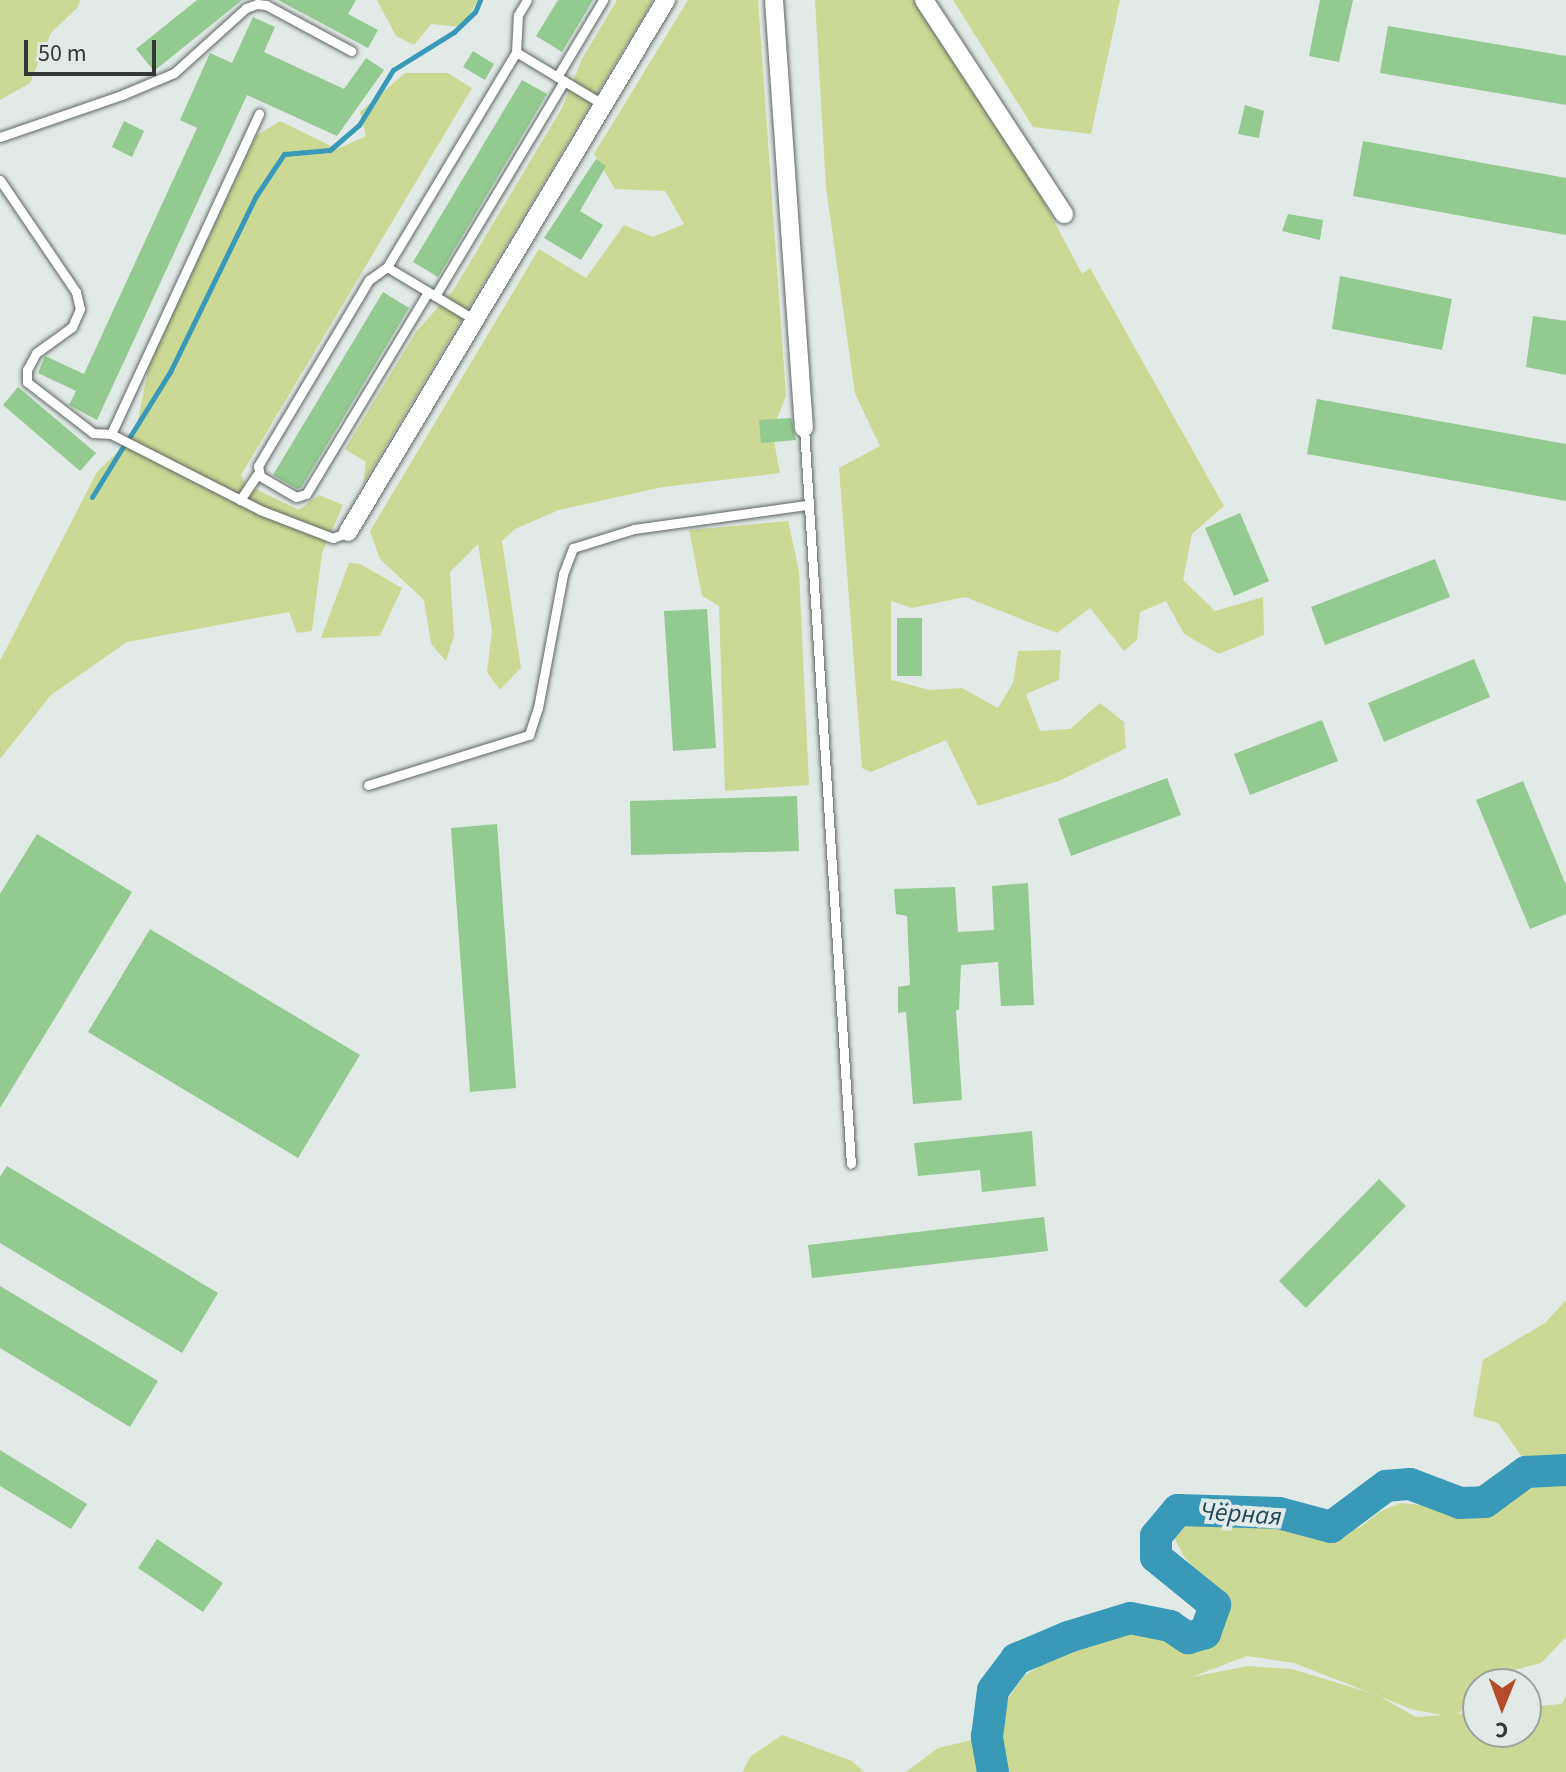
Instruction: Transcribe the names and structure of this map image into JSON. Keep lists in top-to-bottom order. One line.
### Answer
{"water":["Чёрная"],"scale_bar":"50 m","north":"bottom"}
